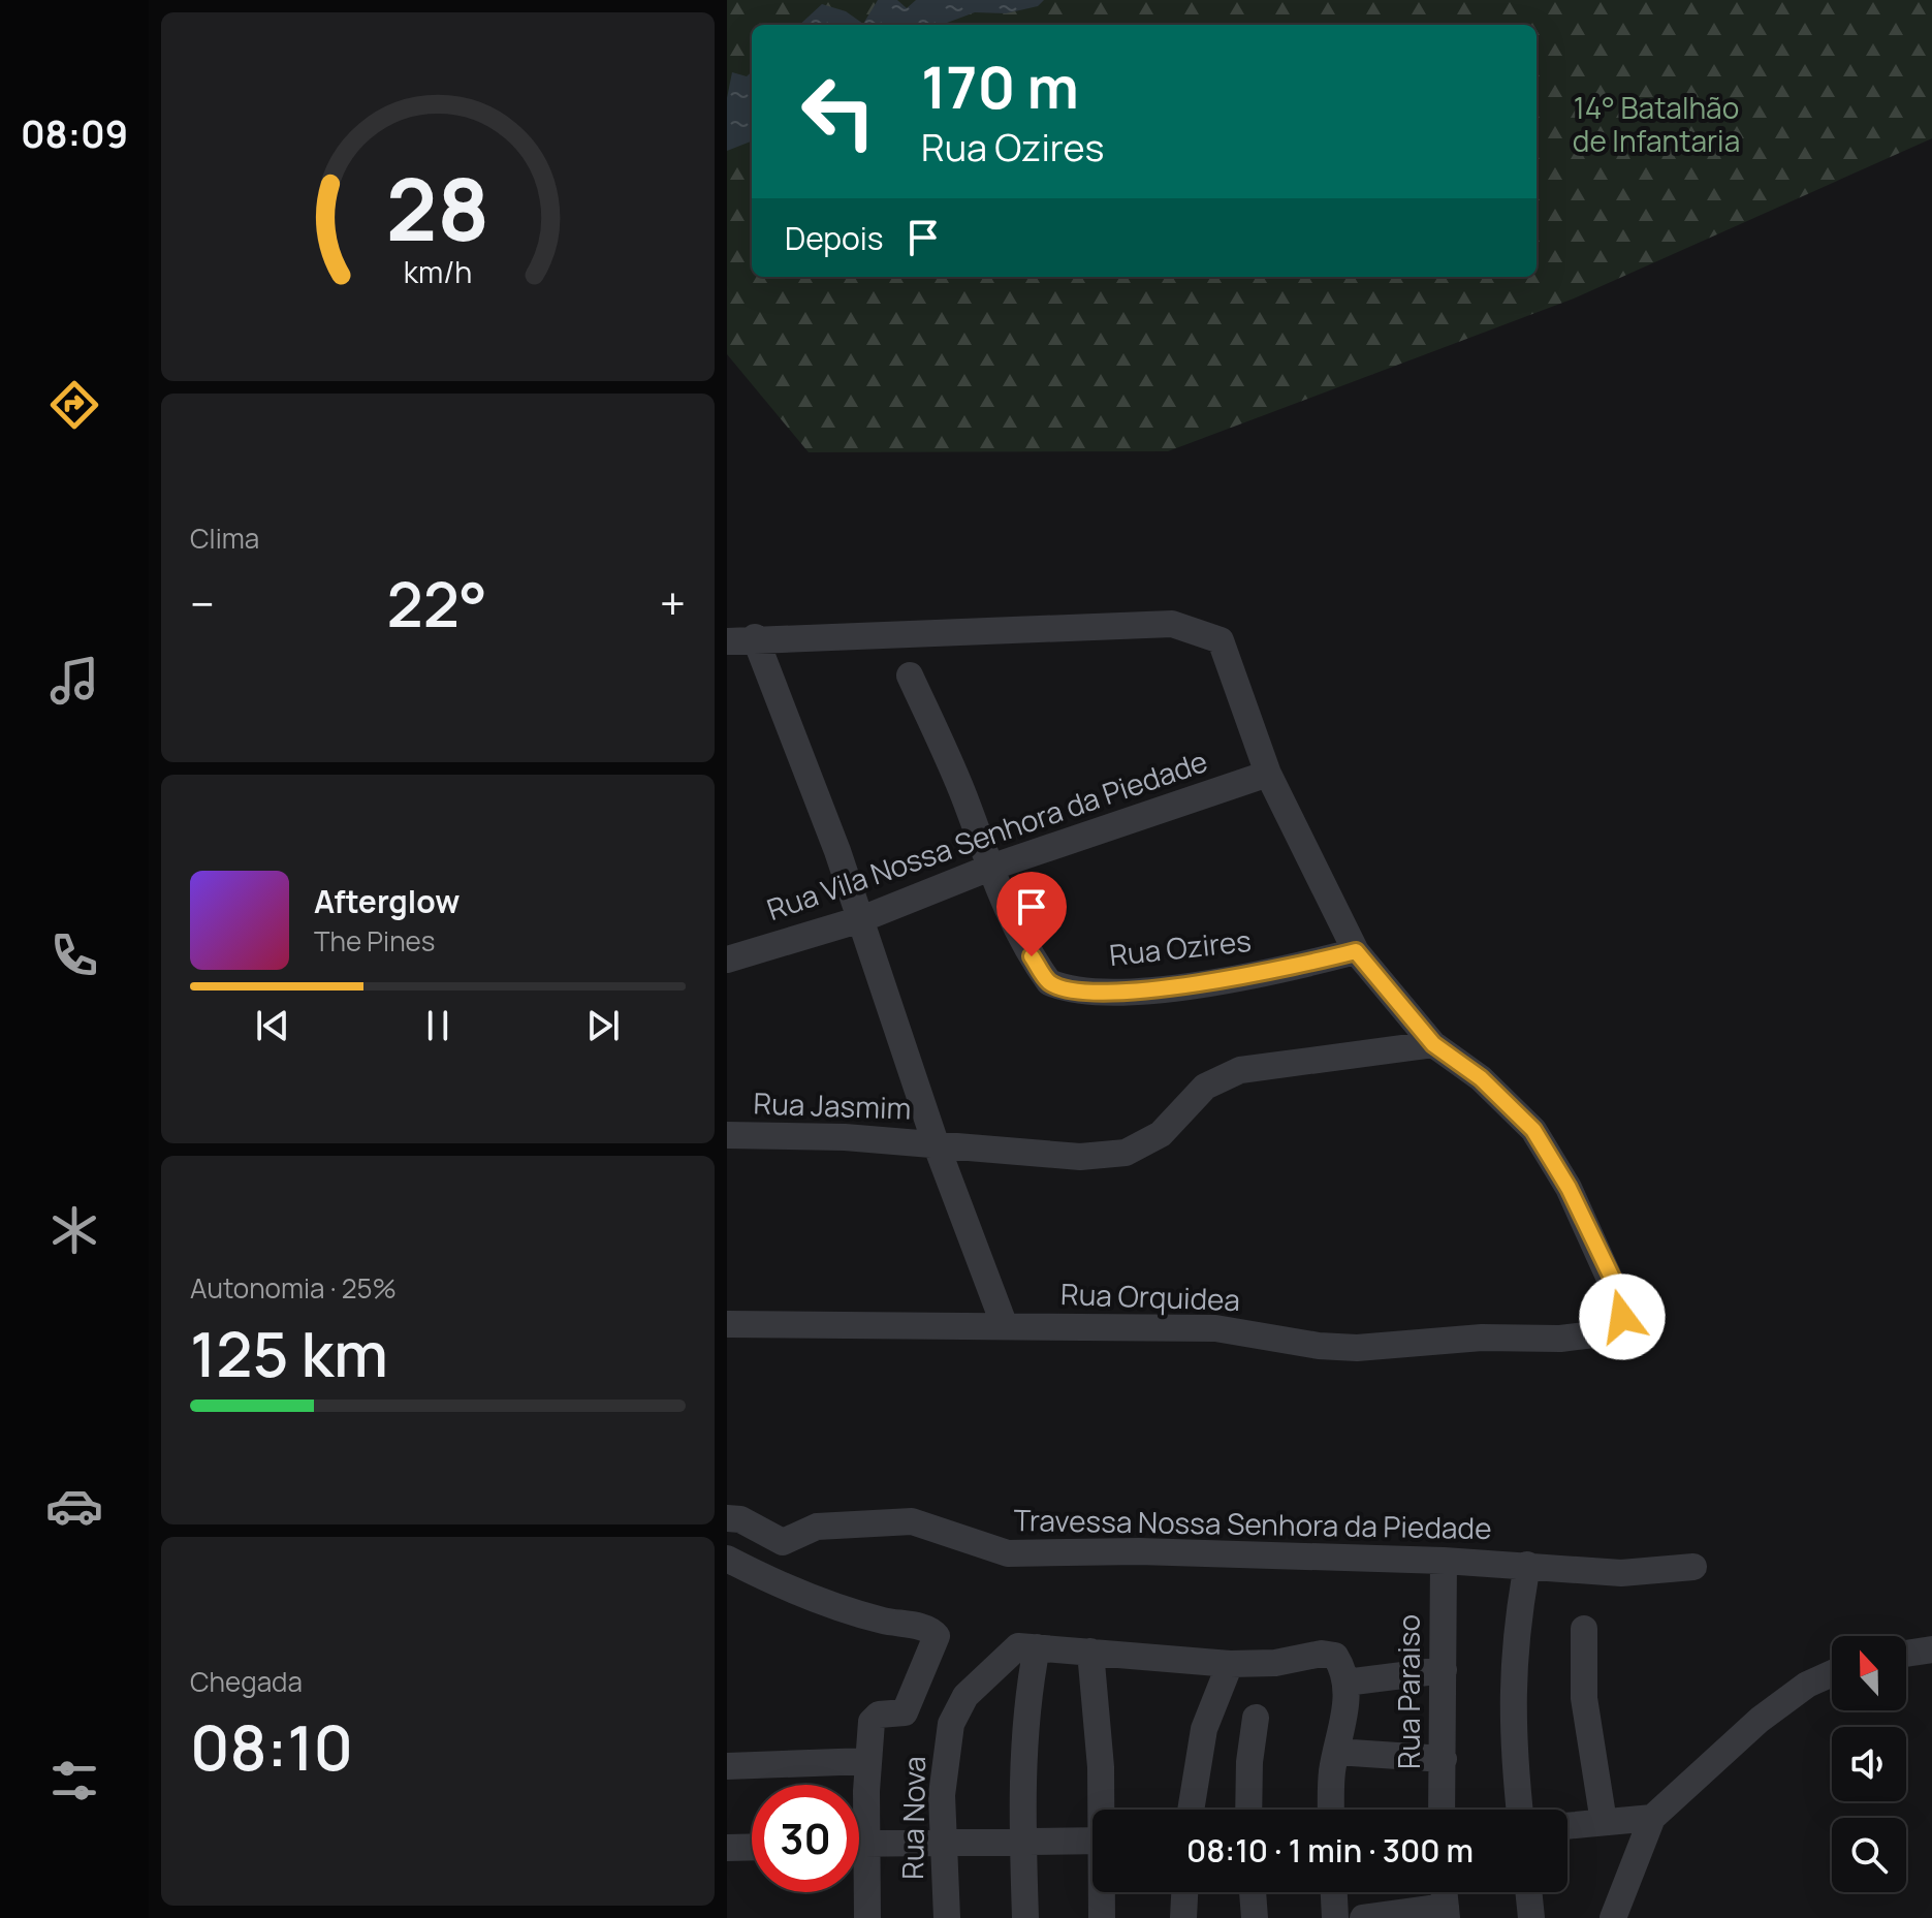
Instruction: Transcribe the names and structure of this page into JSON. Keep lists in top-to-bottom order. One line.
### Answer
{"streets":{"street":["Rua Vila Nossa Senhora da Piedade","Rua Ozires","Rua Jasmim","Rua Orquidea","Travessa Nossa Senhora da Piedade","Rua Paraiso","Rua Nova"]},"crossings":[["Rua Vila Nossa Senhora da Piedade","Rua Ozires"],["Rua Jasmim","Rua Orquidea"],["Travessa Nossa Senhora da Piedade","Rua Paraiso"]],"parks":["14° Batalhão de Infantaria"],"north":"top","page":{"tabs":"08:09","turn":["170 m","Rua Ozires"],"then":"Depois","tile":["Clima",["Autonomia · 25%","125 km"],["Chegada","08:10"]],"heat":["−","22°","+"],"song":["Afterglow","The Pines"],"limit":"30","trip":"08:10 · 1 min · 300 m","gauge":["28","km/h"]}}
